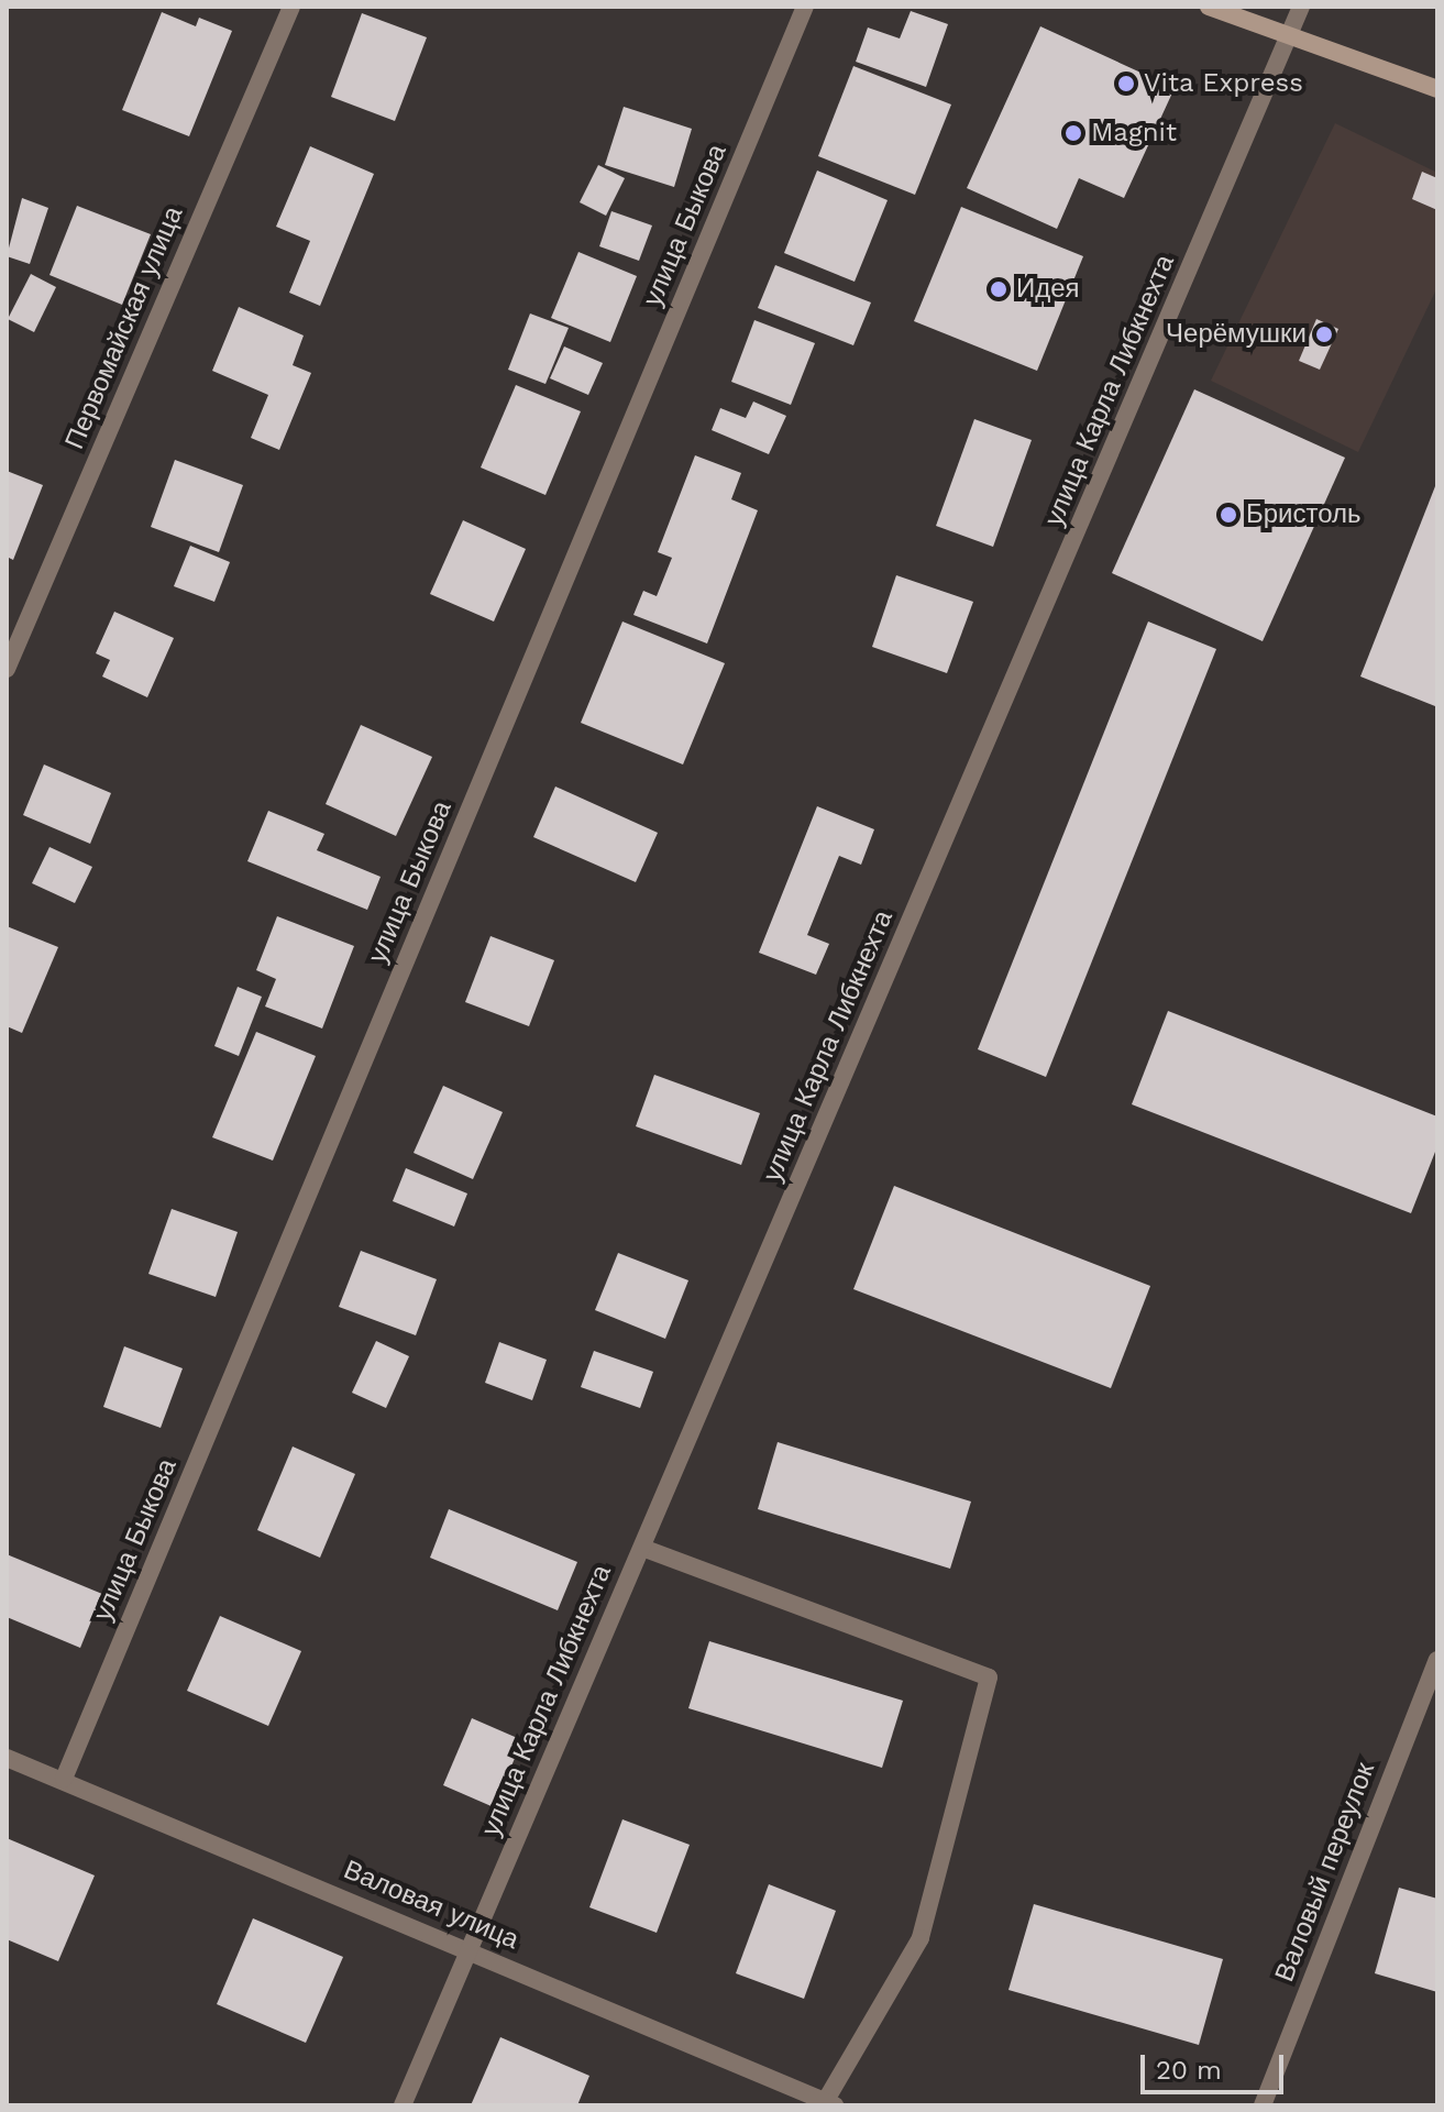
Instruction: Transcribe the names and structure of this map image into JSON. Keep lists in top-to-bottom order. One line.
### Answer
{"streets":{"street":["улица Быкова","Первомайская улица","улица Карла Либкнехта","Валовый переулок","Валовая улица"]},"crossings":[["улица Быкова","Валовая улица"],["улица Карла Либкнехта","Валовая улица"]],"places":["Vita Express","Magnit","Идея","Черёмушки","Бристоль"],"scale_bar":"20 m"}
